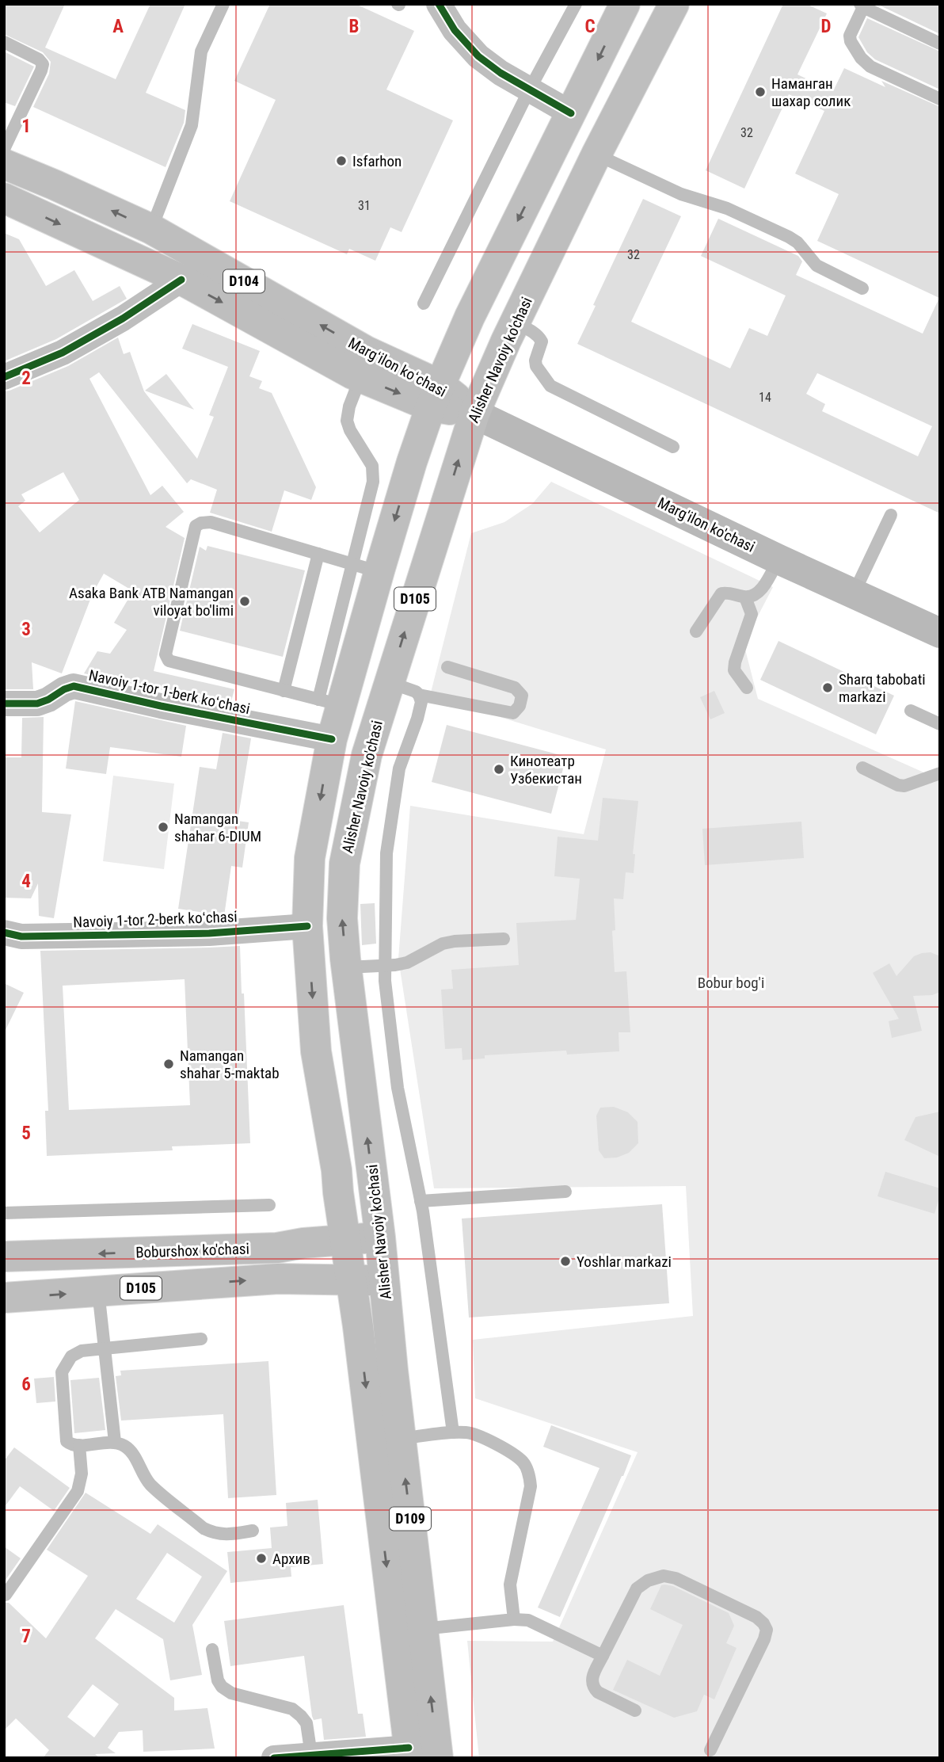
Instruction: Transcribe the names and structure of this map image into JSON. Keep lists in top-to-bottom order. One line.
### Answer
{"streets":{"main road":["D104","Alisher Navoiy ko'chasi","Margʻilon koʻchasi","Marg'ilon ko'chasi","D105","Boburshox ko'chasi","D109"],"street":["Navoiy 1-tor 1-berk koʻchasi","Navoiy 1-tor 2-berk koʻchasi"]},"crossings":[["Alisher Navoiy ko'chasi","Margʻilon koʻchasi"],["Alisher Navoiy ko'chasi","Marg'ilon ko'chasi"],["Alisher Navoiy ko'chasi","D105"],["Alisher Navoiy ko'chasi","Boburshox ko'chasi"],["Margʻilon koʻchasi","Marg'ilon ko'chasi"],["Margʻilon koʻchasi","D105"],["D105","Navoiy 1-tor 1-berk koʻchasi"],["D105","Navoiy 1-tor 2-berk koʻchasi"],["D105","Boburshox ko'chasi"],["D105","D109"]],"parks":["Bobur bog'i"],"places":["Наманган шахар солик","Isfarhon","Asaka Bank ATB Namangan viloyat bo'limi","Sharq tabobati markazi","Кинотеатр Узбекистан","Namangan shahar 6-DIUM","Namangan shahar 5-maktab","Yoshlar markazi","Архив"],"house_numbers":["32","31","32","14"],"grid":{"columns":["A","B","C","D"],"rows":["1","2","3","4","5","6","7"]}}
